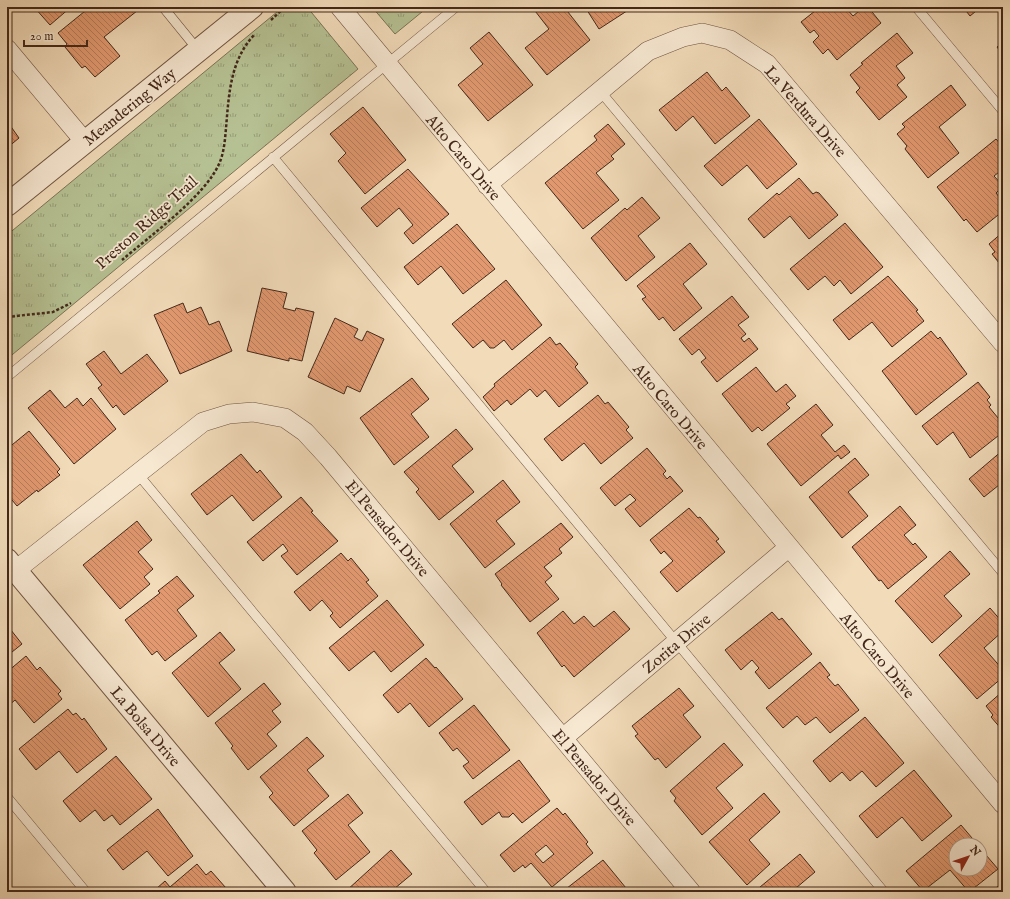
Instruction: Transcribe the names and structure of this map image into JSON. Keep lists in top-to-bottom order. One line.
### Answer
{"streets":{"street":["Meandering Way","La Verdura Drive","Alto Caro Drive","El Pensador Drive","Zorita Drive","La Bolsa Drive"],"path":["Preston Ridge Trail"]},"crossings":[["La Verdura Drive","Alto Caro Drive"],["Alto Caro Drive","Zorita Drive"],["El Pensador Drive","Zorita Drive"],["El Pensador Drive","La Bolsa Drive"]],"scale_bar":"20 m","north":"top right"}
